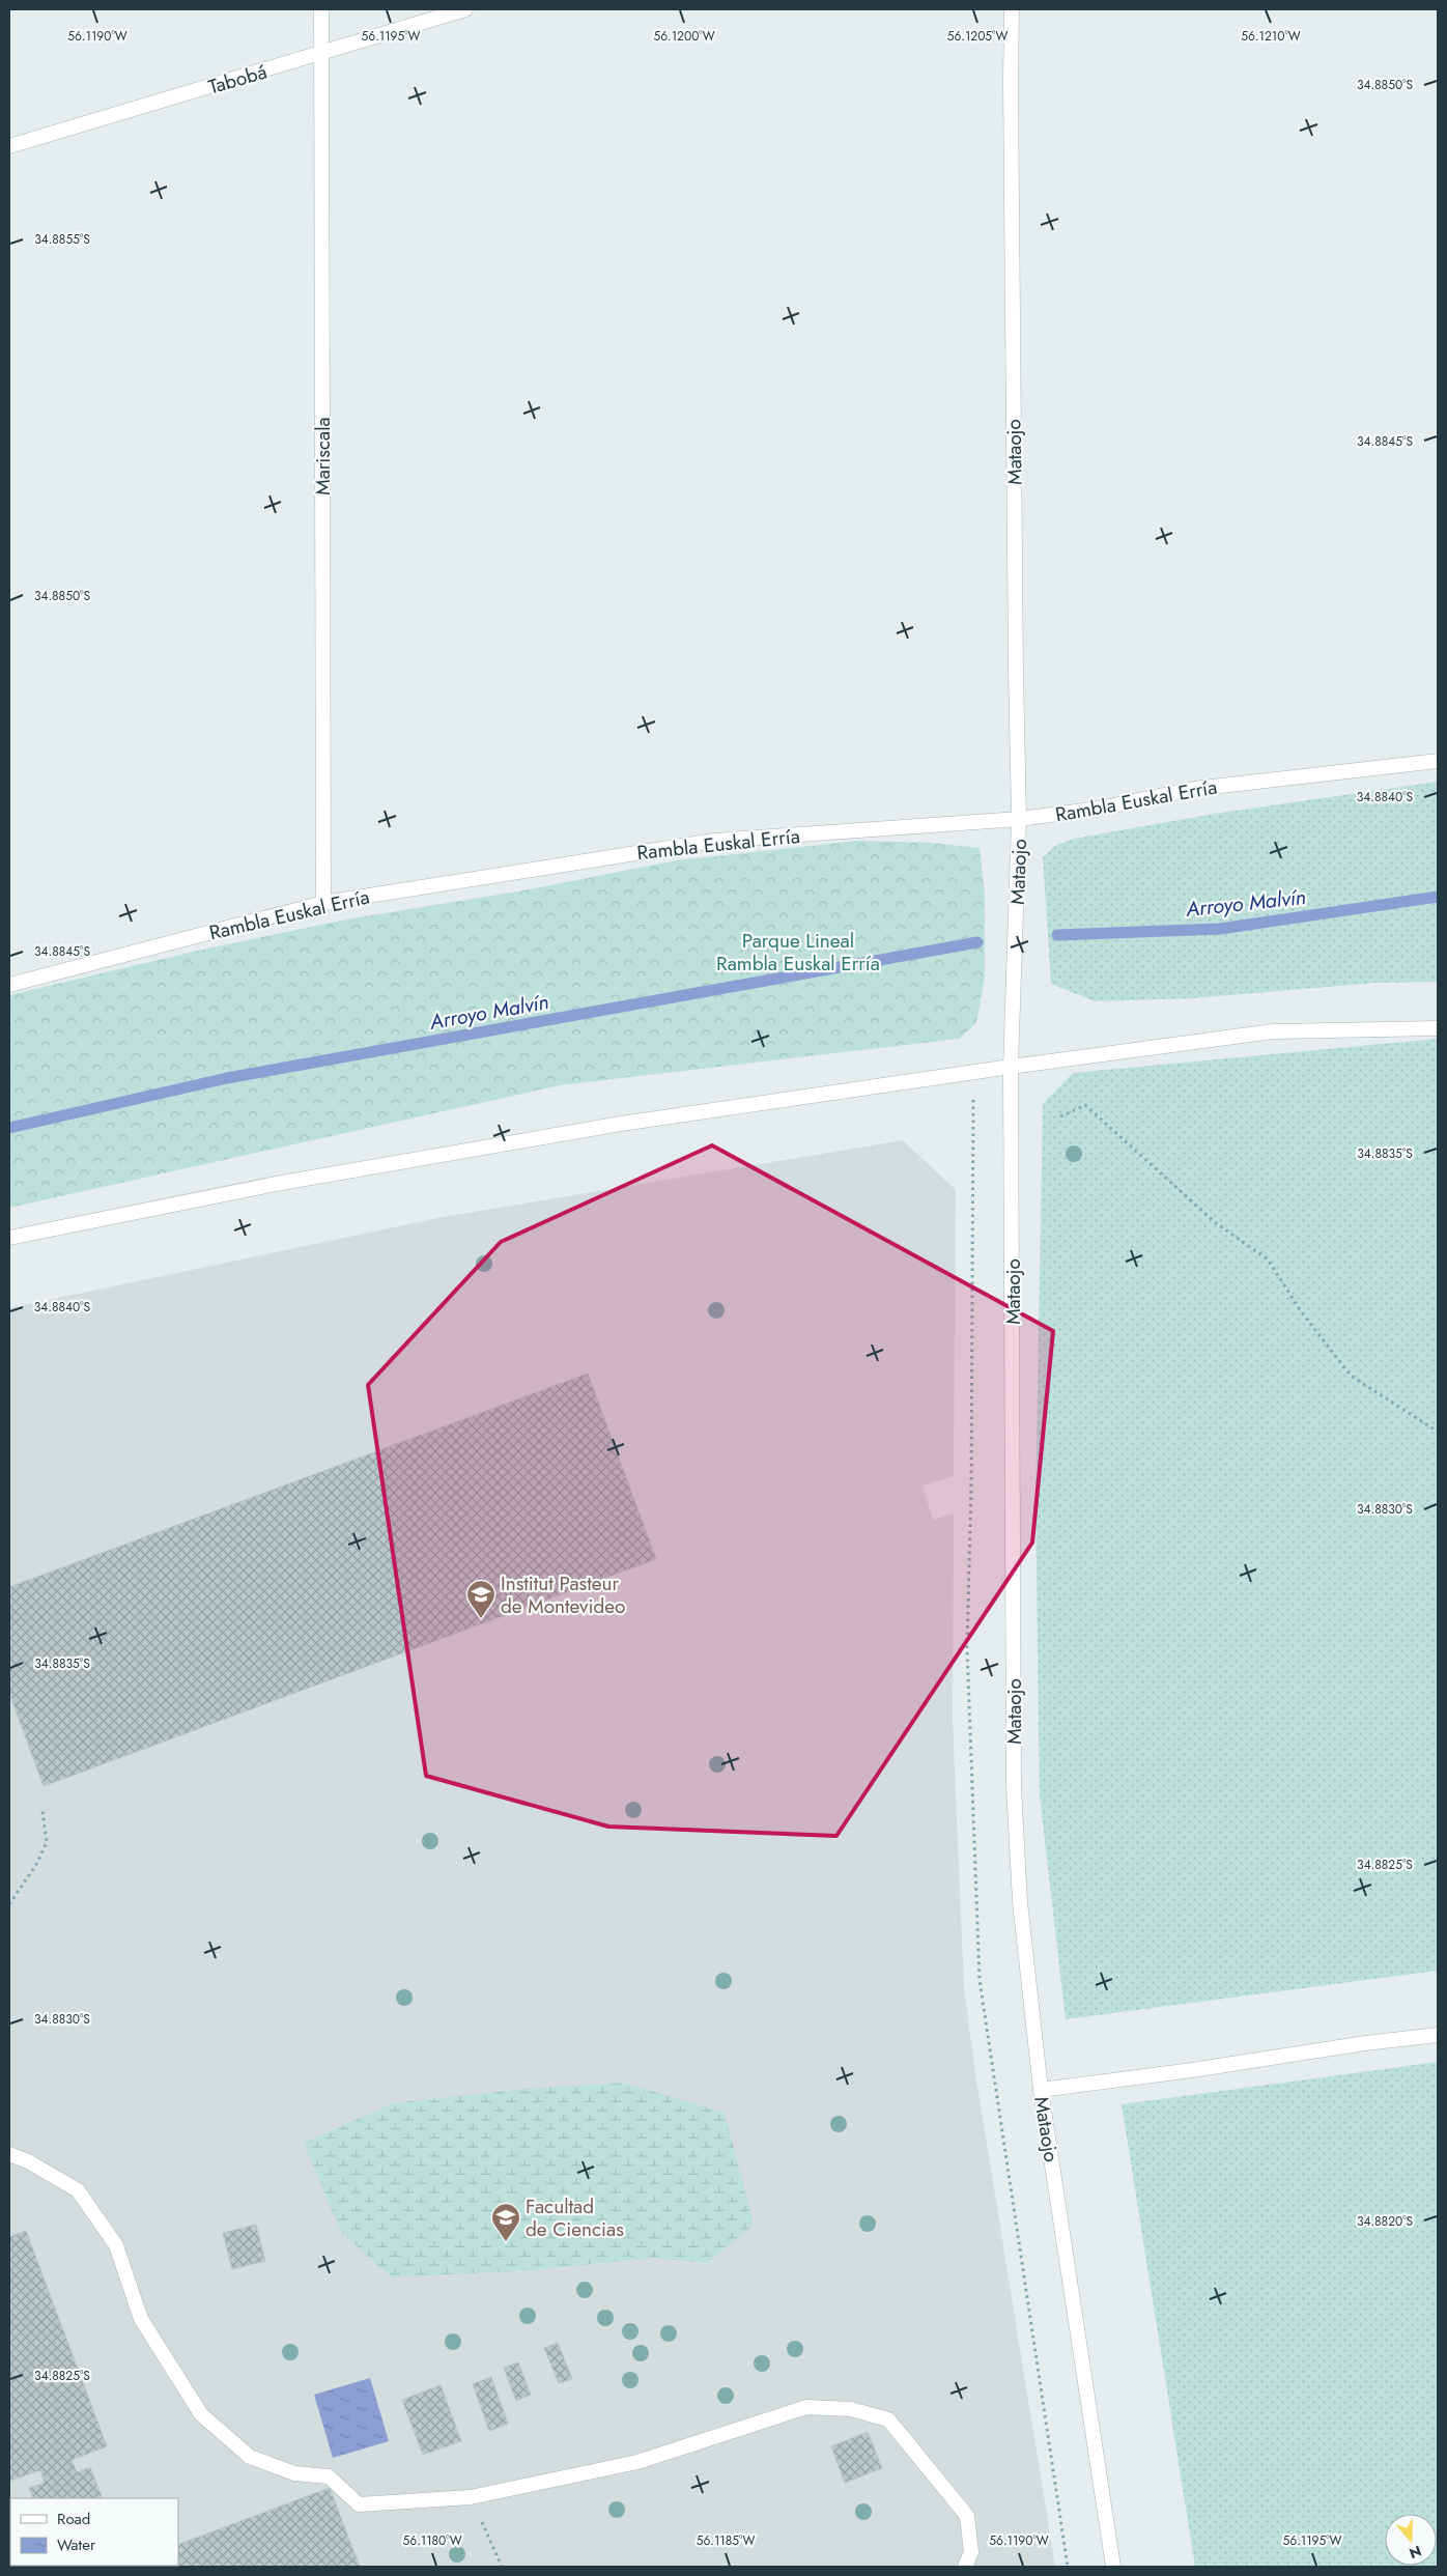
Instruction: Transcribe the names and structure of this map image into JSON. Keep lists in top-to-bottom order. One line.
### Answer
{"streets":{"street":["Tabobá","Mataojo","Mariscala","Rambla Euskal Erría"]},"crossings":[["Tabobá","Mariscala"],["Mataojo","Rambla Euskal Erría"],["Mariscala","Rambla Euskal Erría"]],"water":["Arroyo Malvín"],"parks":["Parque Lineal Rambla Euskal Erría"],"places":{"school or university":["Institut Pasteur de Montevideo","Facultad de Ciencias"]},"legend":["Road","Water"],"north":"bottom","coordinates":["56.1195°W","56.1200°W","56.1190°W","56.1205°W","56.1210°W","34.8850°S","34.8855°S","34.8845°S","34.8840°S","34.8835°S","34.8830°S","34.8825°S","34.8820°S","56.1180°W","56.1185°W"]}
